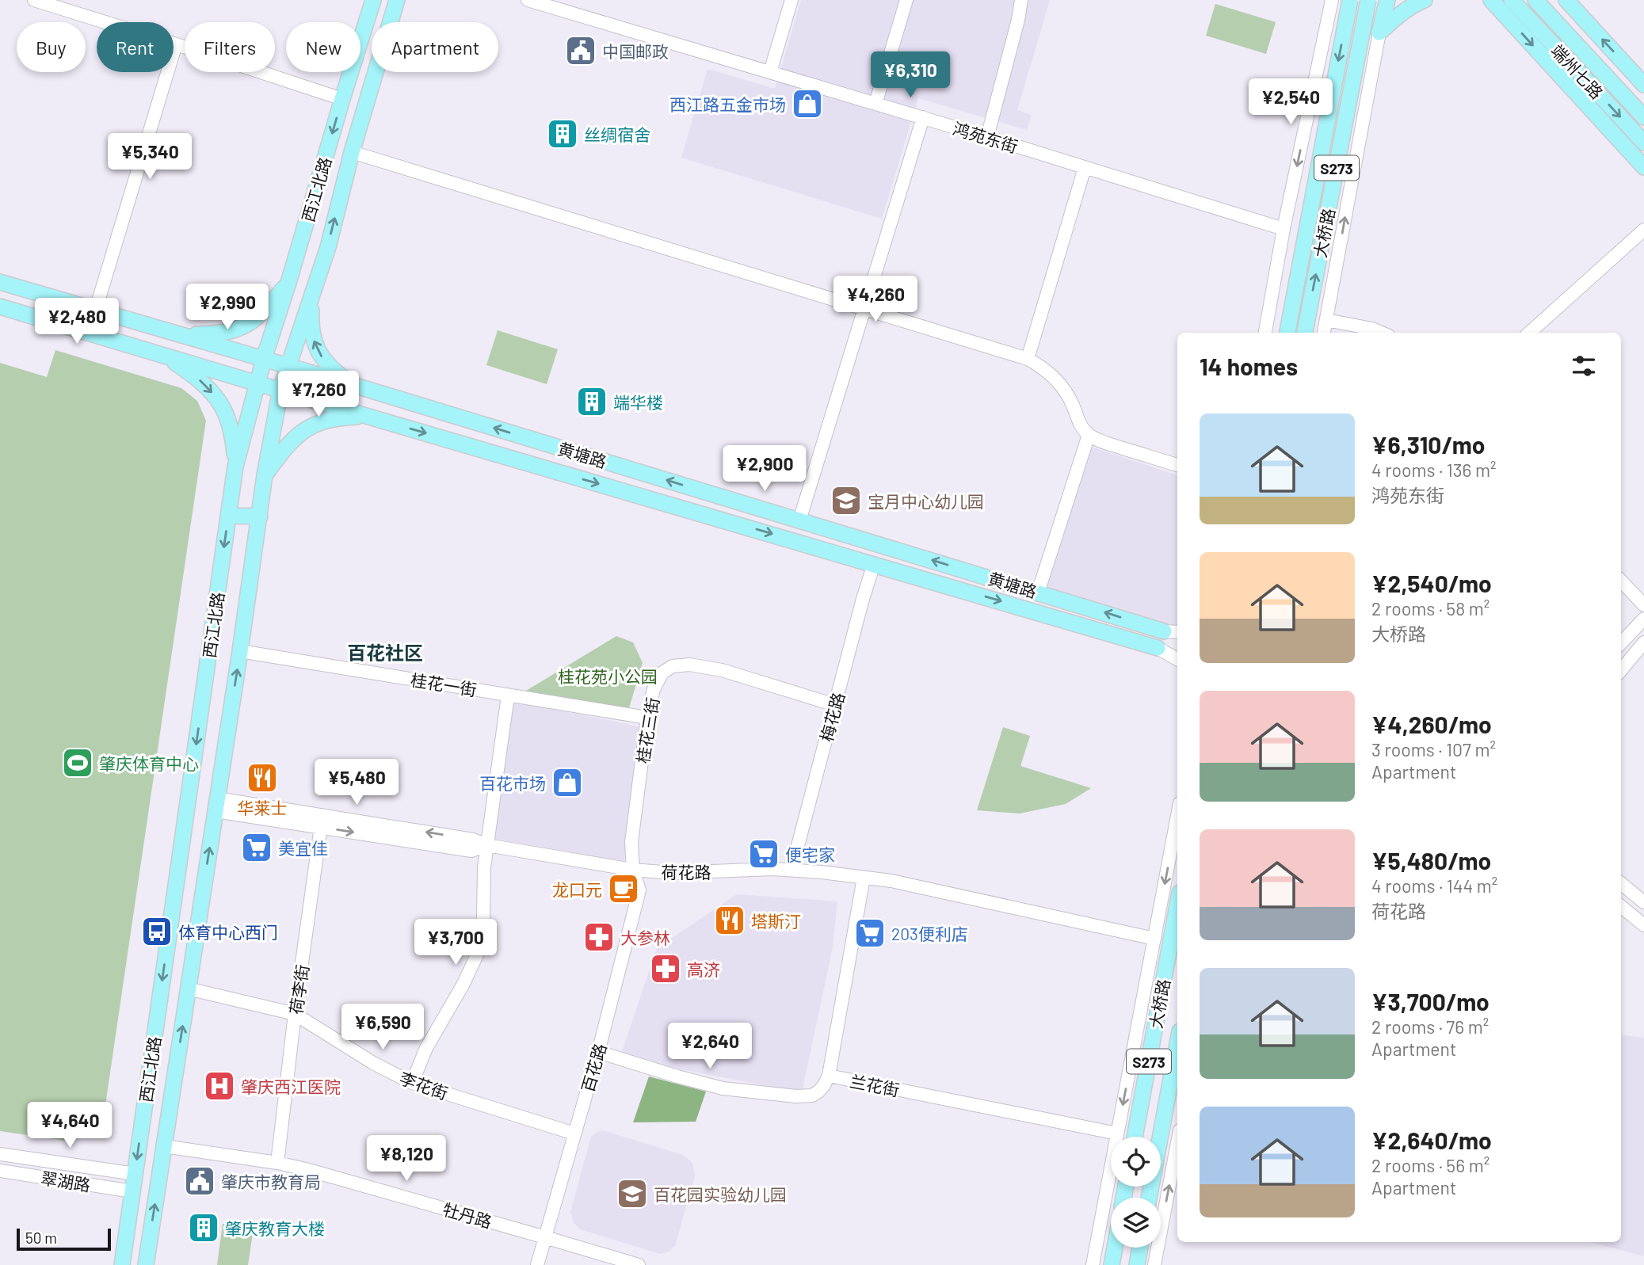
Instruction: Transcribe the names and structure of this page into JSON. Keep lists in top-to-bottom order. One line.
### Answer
{"streets":{"main road":["端州七路","S273","西江北路","大桥路","黄塘路"],"street":["鸿苑东街","桂花一街","梅花路","桂花三街","荷花路","荷李街","百花路","李花街","兰花街","翠湖路","牡丹路"]},"crossings":[["西江北路","黄塘路"],["西江北路","桂花一街"],["西江北路","荷花路"],["西江北路","李花街"],["西江北路","翠湖路"],["西江北路","牡丹路"],["黄塘路","梅花路"],["桂花一街","桂花三街"],["梅花路","桂花三街"],["梅花路","荷花路"],["桂花三街","荷花路"],["桂花三街","百花路"],["荷花路","荷李街"],["荷花路","百花路"],["荷花路","兰花街"],["荷李街","李花街"],["荷李街","牡丹路"],["百花路","李花街"],["百花路","牡丹路"]],"districts":["百花社区"],"parks":["桂花苑小公园"],"places":{"public building":["中国邮政","肇庆市教育局"],"shop":["西江路五金市场","百花市场"],"building":["丝绸宿舍","端华楼","肇庆教育大楼"],"school or university":["宝月中心幼儿园","百花园实验幼儿园"],"sports":["肇庆体育中心"],"restaurant":["华莱士","塔斯汀"],"supermarket":["美宜佳","便宅家","203便利店"],"cafe":["龙口元"],"bus stop":["体育中心西门"],"pharmacy":["大参林","高济"],"hospital":["肇庆西江医院"]},"scale_bar":"50 m","page":{"chip":["Buy","Rent","Filters","New","Apartment"],"price":["¥6,310","¥2,540","¥5,340","¥4,260","¥2,990","¥2,480","¥7,260","¥2,900","¥5,480","¥3,700","¥6,590","¥2,640","¥4,640","¥8,120"],"heading":"14 homes","list":[{"name":"¥6,310/mo","note":"4 rooms · 136 m² · 鸿苑东街"},{"name":"¥2,540/mo","note":"2 rooms · 58 m² · 大桥路"},{"name":"¥4,260/mo","note":"3 rooms · 107 m² · Apartment"},{"name":"¥5,480/mo","note":"4 rooms · 144 m² · 荷花路"},{"name":"¥3,700/mo","note":"2 rooms · 76 m² · Apartment"},{"name":"¥2,640/mo","note":"2 rooms · 56 m² · Apartment"}],"scale":"50 m"}}
